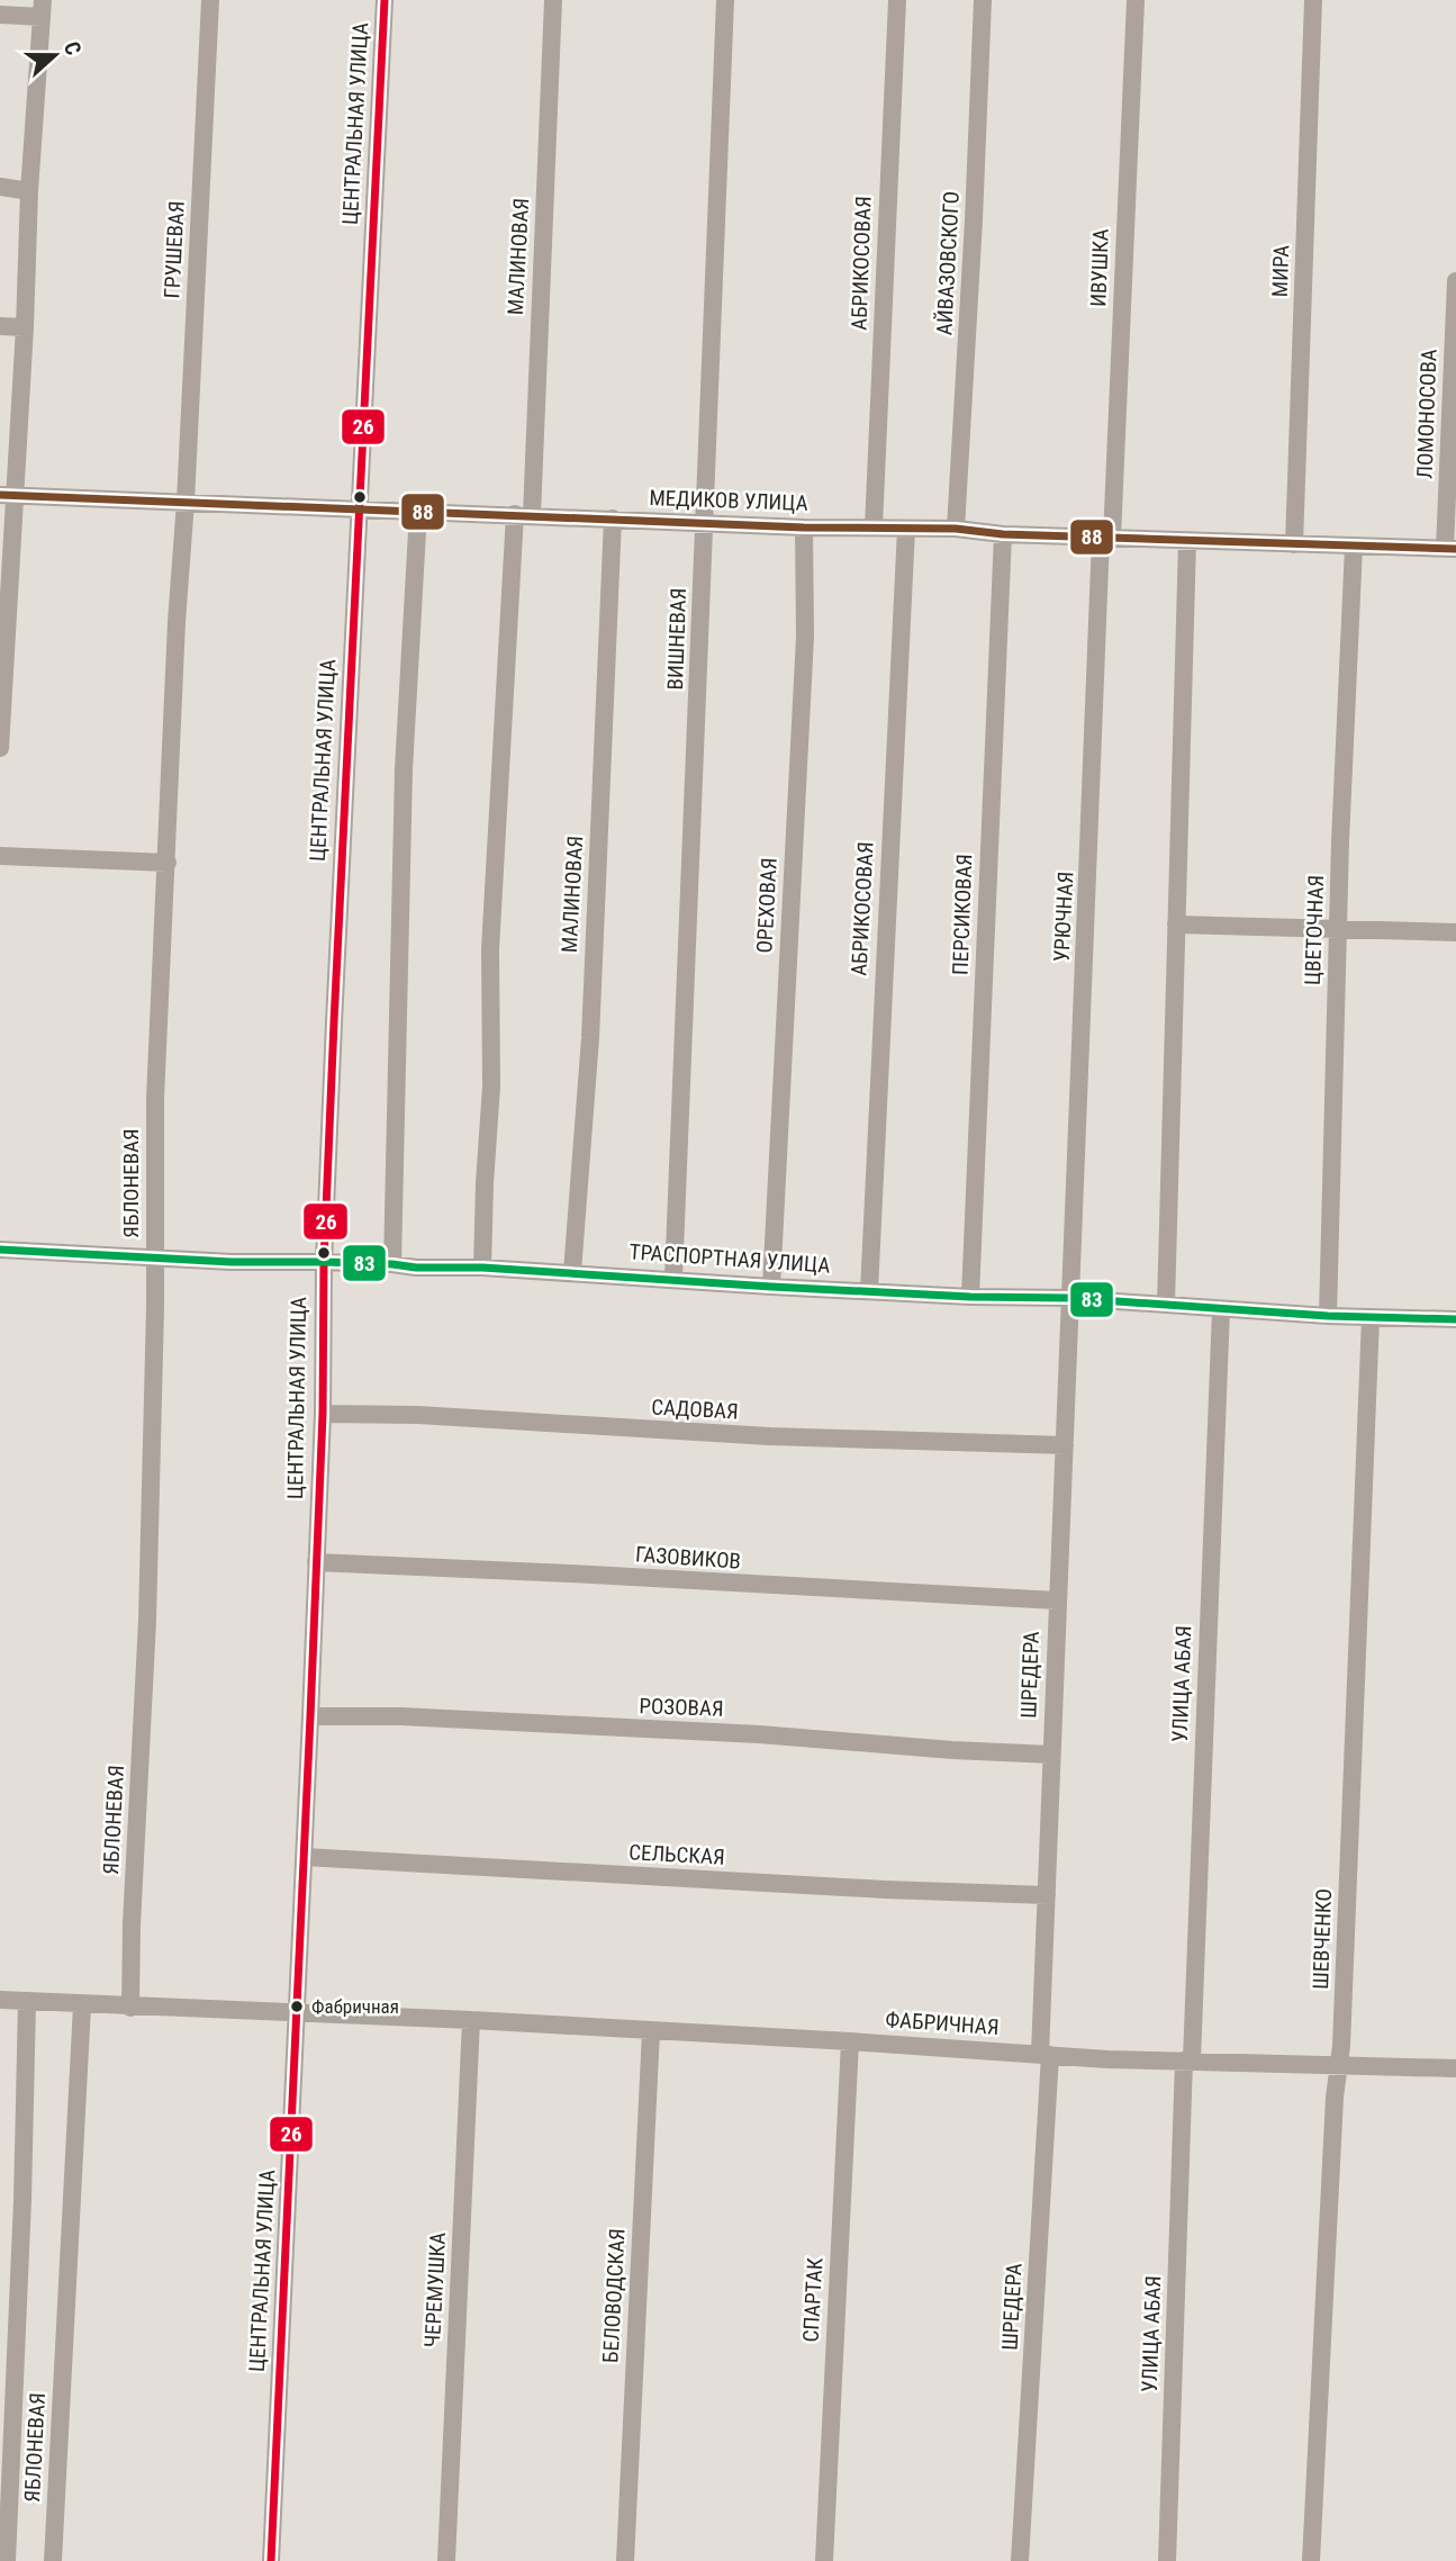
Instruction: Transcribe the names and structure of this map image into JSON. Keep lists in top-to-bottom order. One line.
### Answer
{"streets":{"street":["ЦЕНТРАЛЬНАЯ УЛИЦА","ГРУШЕВАЯ","МАЛИНОВАЯ","АБРИКОСОВАЯ","АЙВАЗОВСКОГО","ИВУШКА","МИРА","ЛОМОНОСОВА","МЕДИКОВ УЛИЦА","ВИШНЕВАЯ","ОРЕХОВАЯ","ПЕРСИКОВАЯ","УРЮЧНАЯ","ЦВЕТОЧНАЯ","ЯБЛОНЕВАЯ","ТРАСПОРТНАЯ УЛИЦА","САДОВАЯ","ГАЗОВИКОВ","ШРЕДЕРА","УЛИЦА АБАЯ","РОЗОВАЯ","СЕЛЬСКАЯ","ШЕВЧЕНКО","ФАБРИЧНАЯ","ЧЕРЕМУШКА","БЕЛОВОДСКАЯ","СПАРТАК"]},"crossings":[["ЦЕНТРАЛЬНАЯ УЛИЦА","МЕДИКОВ УЛИЦА"],["ЦЕНТРАЛЬНАЯ УЛИЦА","ТРАСПОРТНАЯ УЛИЦА"],["ЦЕНТРАЛЬНАЯ УЛИЦА","САДОВАЯ"],["ЦЕНТРАЛЬНАЯ УЛИЦА","ГАЗОВИКОВ"],["ЦЕНТРАЛЬНАЯ УЛИЦА","РОЗОВАЯ"],["ЦЕНТРАЛЬНАЯ УЛИЦА","СЕЛЬСКАЯ"],["ЦЕНТРАЛЬНАЯ УЛИЦА","ФАБРИЧНАЯ"],["ГРУШЕВАЯ","МЕДИКОВ УЛИЦА"],["ГРУШЕВАЯ","ЯБЛОНЕВАЯ"],["МАЛИНОВАЯ","МЕДИКОВ УЛИЦА"],["МАЛИНОВАЯ","ТРАСПОРТНАЯ УЛИЦА"],["АБРИКОСОВАЯ","МЕДИКОВ УЛИЦА"],["АБРИКОСОВАЯ","ТРАСПОРТНАЯ УЛИЦА"],["АЙВАЗОВСКОГО","МЕДИКОВ УЛИЦА"],["ИВУШКА","МЕДИКОВ УЛИЦА"],["ИВУШКА","УРЮЧНАЯ"],["МИРА","МЕДИКОВ УЛИЦА"],["ЛОМОНОСОВА","МЕДИКОВ УЛИЦА"],["МЕДИКОВ УЛИЦА","ВИШНЕВАЯ"],["МЕДИКОВ УЛИЦА","ОРЕХОВАЯ"],["МЕДИКОВ УЛИЦА","ПЕРСИКОВАЯ"],["МЕДИКОВ УЛИЦА","УРЮЧНАЯ"],["МЕДИКОВ УЛИЦА","ЦВЕТОЧНАЯ"],["МЕДИКОВ УЛИЦА","ЯБЛОНЕВАЯ"],["ВИШНЕВАЯ","ТРАСПОРТНАЯ УЛИЦА"],["ОРЕХОВАЯ","ТРАСПОРТНАЯ УЛИЦА"],["ПЕРСИКОВАЯ","ТРАСПОРТНАЯ УЛИЦА"],["УРЮЧНАЯ","ТРАСПОРТНАЯ УЛИЦА"],["УРЮЧНАЯ","ШРЕДЕРА"],["ЦВЕТОЧНАЯ","ТРАСПОРТНАЯ УЛИЦА"],["ЯБЛОНЕВАЯ","ТРАСПОРТНАЯ УЛИЦА"],["ЯБЛОНЕВАЯ","ФАБРИЧНАЯ"],["ТРАСПОРТНАЯ УЛИЦА","ШРЕДЕРА"],["ТРАСПОРТНАЯ УЛИЦА","УЛИЦА АБАЯ"],["ТРАСПОРТНАЯ УЛИЦА","ШЕВЧЕНКО"],["САДОВАЯ","ШРЕДЕРА"],["ГАЗОВИКОВ","ШРЕДЕРА"],["ШРЕДЕРА","РОЗОВАЯ"],["ШРЕДЕРА","СЕЛЬСКАЯ"],["ШРЕДЕРА","ФАБРИЧНАЯ"],["УЛИЦА АБАЯ","ФАБРИЧНАЯ"],["ШЕВЧЕНКО","ФАБРИЧНАЯ"],["ФАБРИЧНАЯ","ЧЕРЕМУШКА"],["ФАБРИЧНАЯ","БЕЛОВОДСКАЯ"],["ФАБРИЧНАЯ","СПАРТАК"]],"places":["Фабричная"],"lines":["transit line 26","transit line 88","transit line 83"],"north":"right"}
